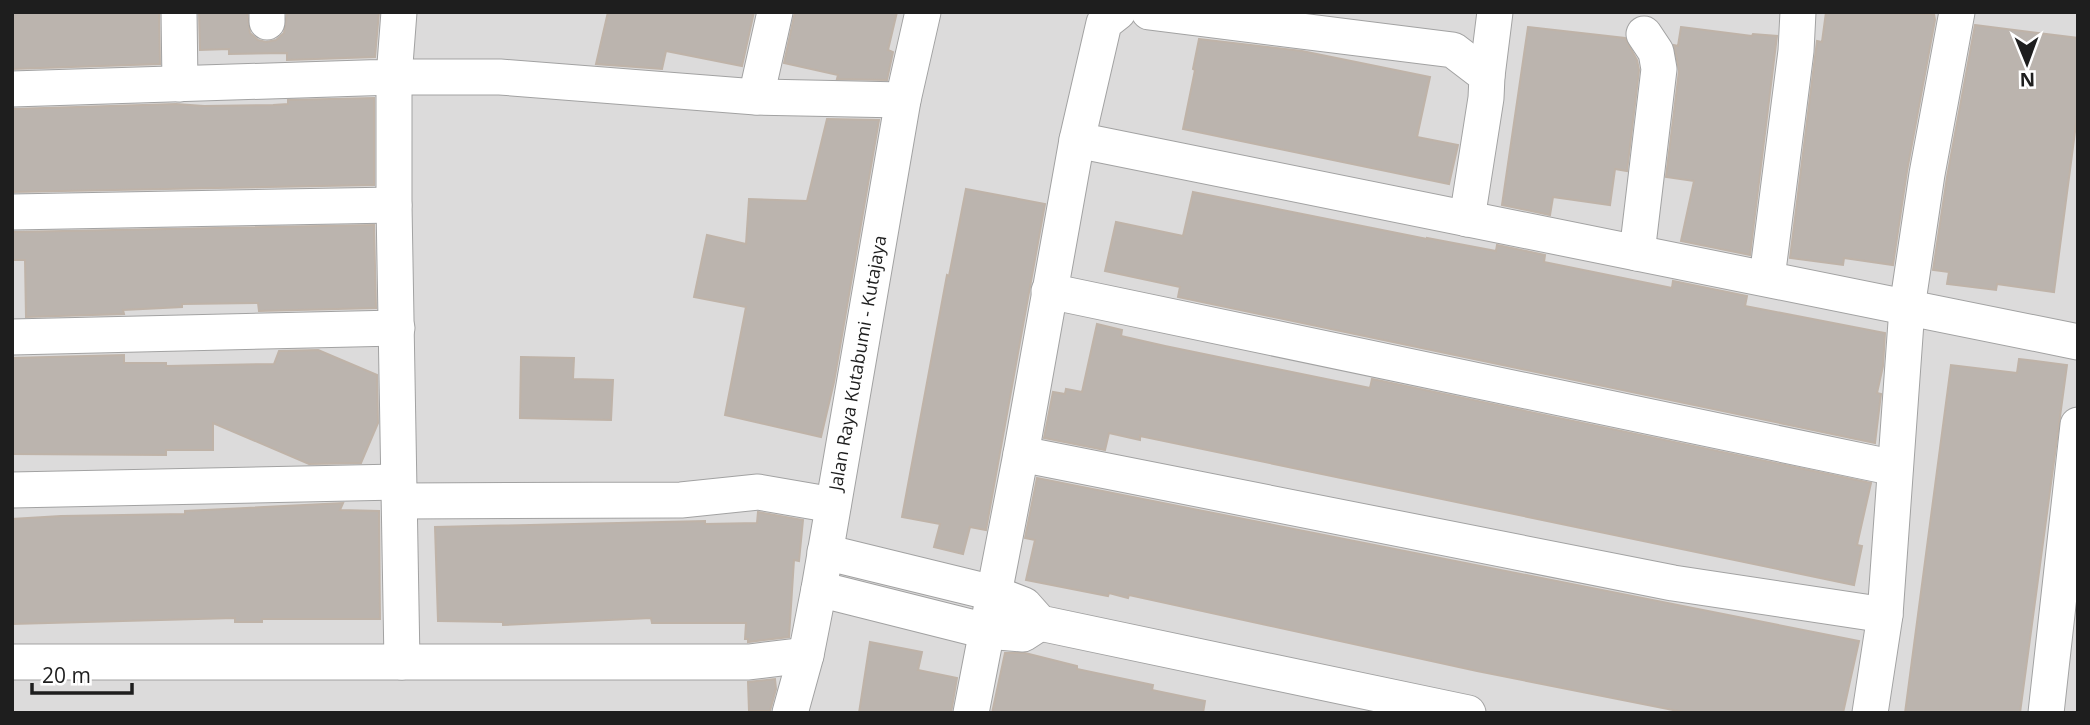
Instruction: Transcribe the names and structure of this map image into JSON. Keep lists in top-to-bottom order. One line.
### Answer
{"streets":{"street":["Jalan Raya Kutabumi - Kutajaya"]},"scale_bar":"20 m","north":"bottom"}
